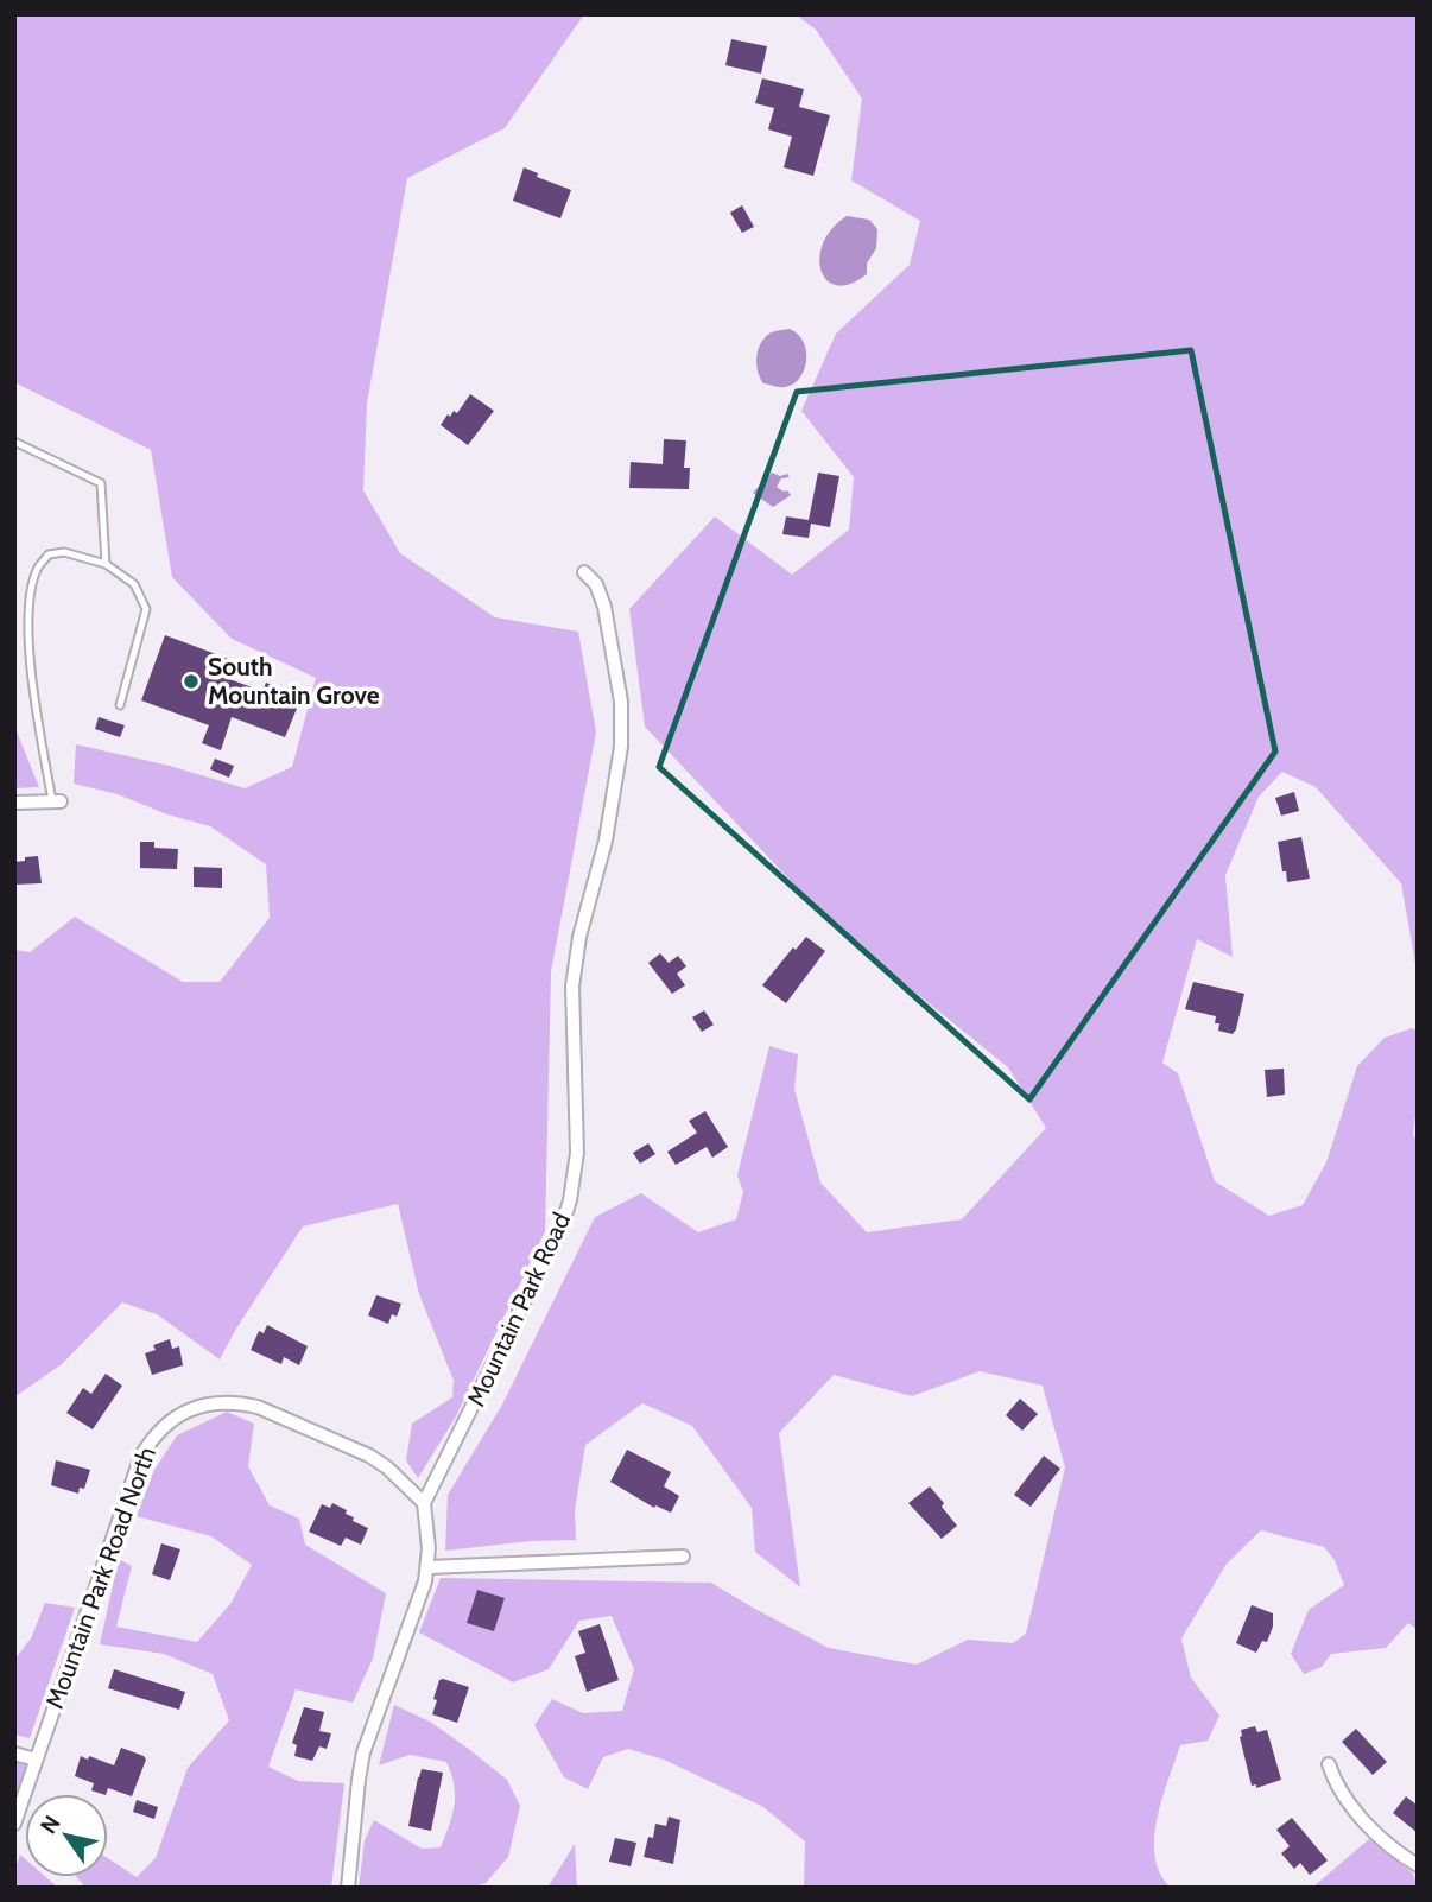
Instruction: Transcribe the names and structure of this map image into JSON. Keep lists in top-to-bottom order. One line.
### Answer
{"streets":{"street":["Mountain Park Road","Mountain Park Road North"]},"crossings":[["Mountain Park Road","Mountain Park Road North"]],"places":["South Mountain Grove"],"north":"top left"}
